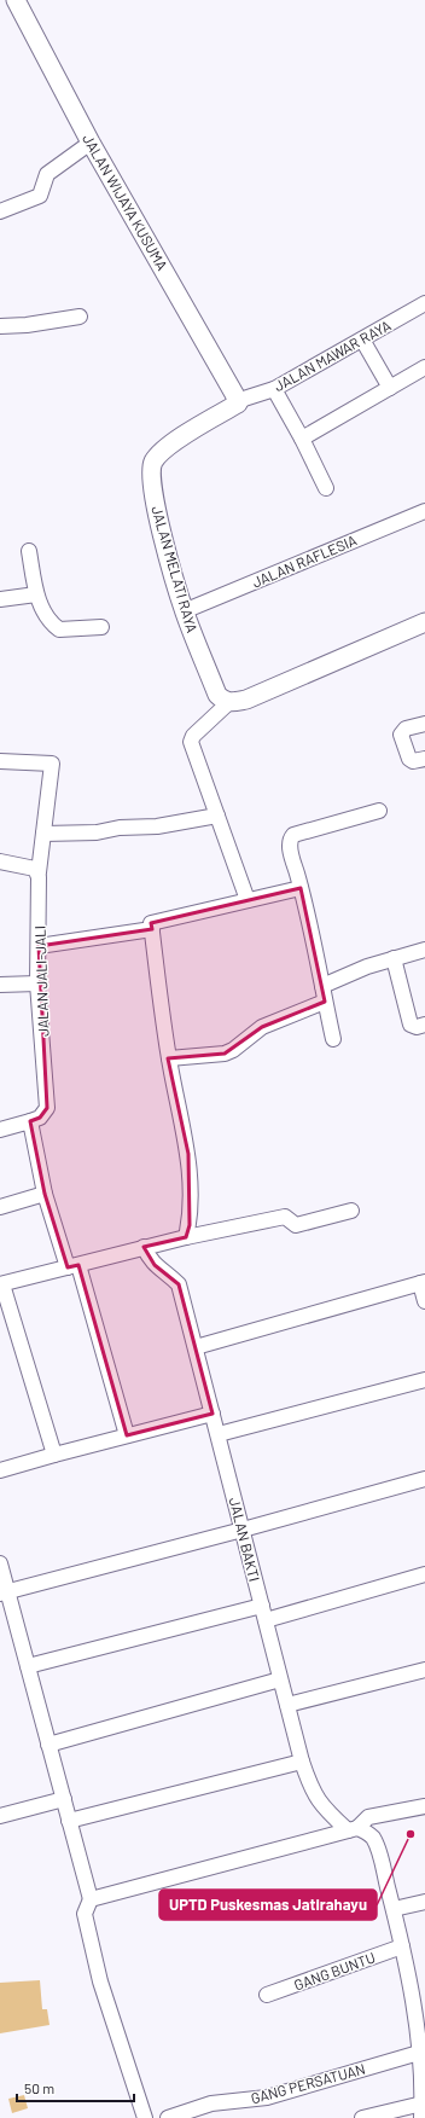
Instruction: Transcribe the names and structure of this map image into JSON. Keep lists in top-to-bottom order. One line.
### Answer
{"streets":{"street":["JALAN WIJAYA KUSUMA","JALAN MAWAR RAYA","JALAN RAFLESIA","JALAN MELATI RAYA","JALAN JALI-JALI","JALAN BAKTI","GANG BUNTU","GANG PERSATUAN"]},"crossings":[["JALAN WIJAYA KUSUMA","JALAN MAWAR RAYA"],["JALAN WIJAYA KUSUMA","JALAN MELATI RAYA"],["JALAN MAWAR RAYA","JALAN MELATI RAYA"],["JALAN RAFLESIA","JALAN MELATI RAYA"],["JALAN BAKTI","GANG BUNTU"],["JALAN BAKTI","GANG PERSATUAN"]],"places":["UPTD Puskesmas Jatirahayu"],"scale_bar":"50 m"}
